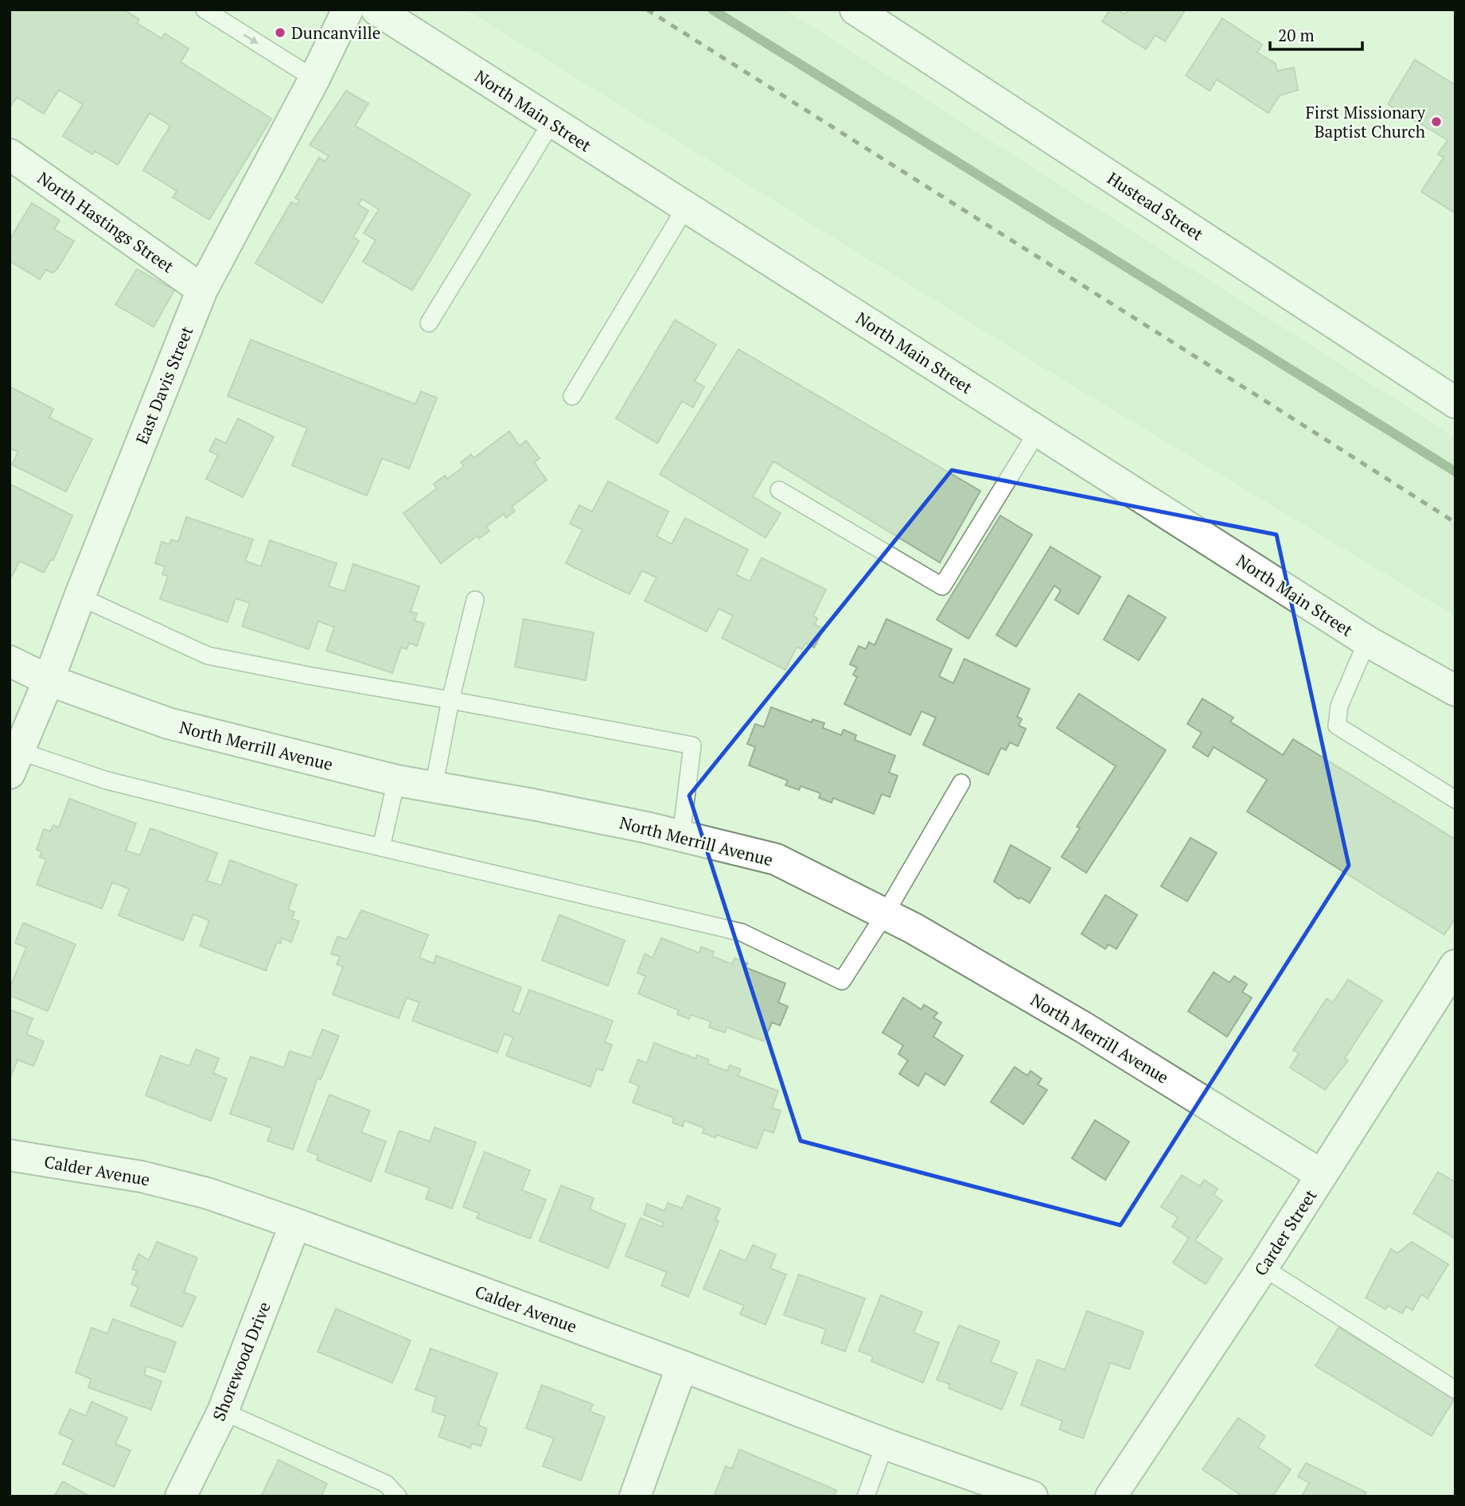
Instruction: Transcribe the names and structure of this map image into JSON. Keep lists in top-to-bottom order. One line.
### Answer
{"streets":{"street":["North Main Street","Hustead Street","North Hastings Street","East Davis Street","North Merrill Avenue","Calder Avenue","Carder Street","Shorewood Drive"]},"crossings":[["North Hastings Street","East Davis Street"],["East Davis Street","North Merrill Avenue"],["North Merrill Avenue","Carder Street"],["Calder Avenue","Shorewood Drive"]],"places":["Duncanville","First Missionary Baptist Church"],"scale_bar":"20 m"}
